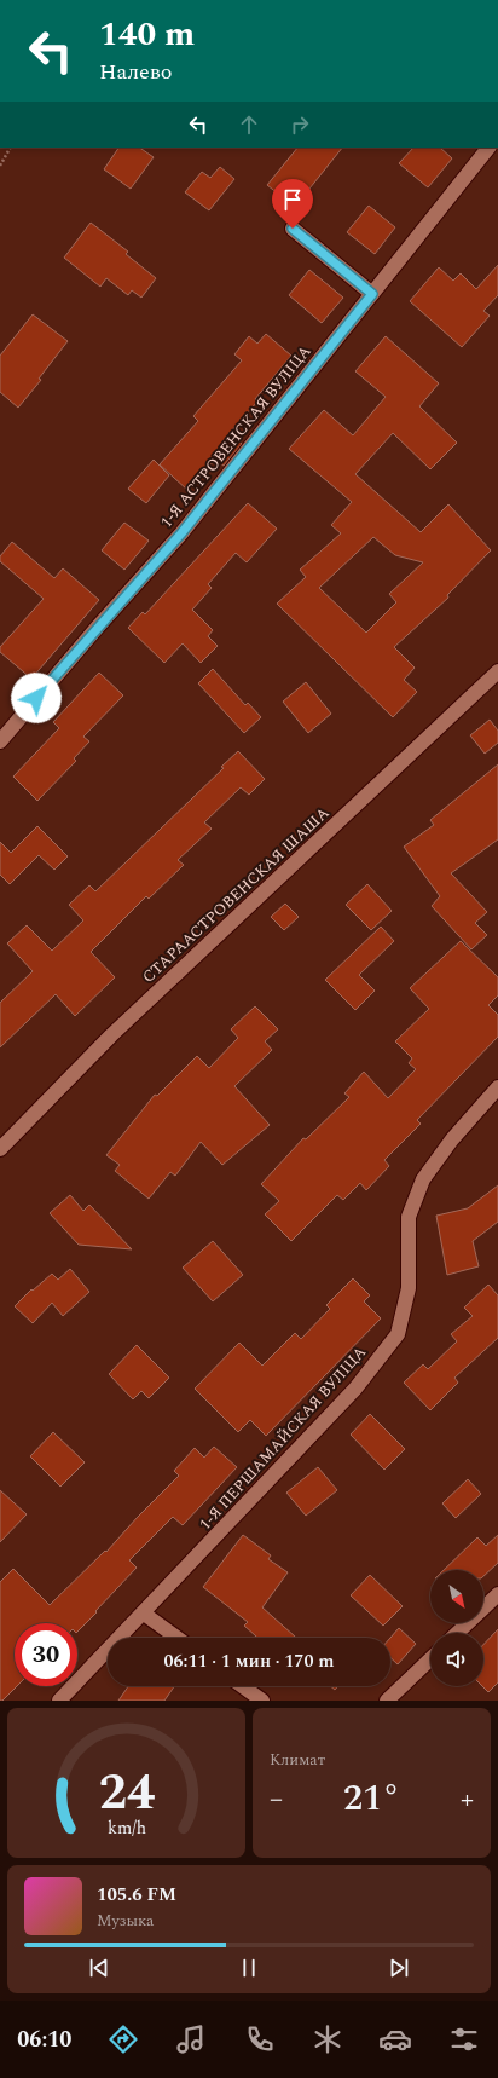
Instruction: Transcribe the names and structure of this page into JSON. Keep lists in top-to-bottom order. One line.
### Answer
{"streets":{"street":["1-Я АСТРОВЕНСКАЯ ВУЛІЦА","СТАРААСТРОВЕНСКАЯ ШАША","1-Я ПЕРШАМАЙСКАЯ ВУЛІЦА"]},"north":"bottom right","page":{"turn":["140 m","Налево"],"limit":"30","trip":"06:11 · 1 мин · 170 m","tile":"Климат","heat":["−","21°","+"],"song":["105.6 FM","Музыка"],"tabs":"06:10","gauge":["24","km/h"]}}
